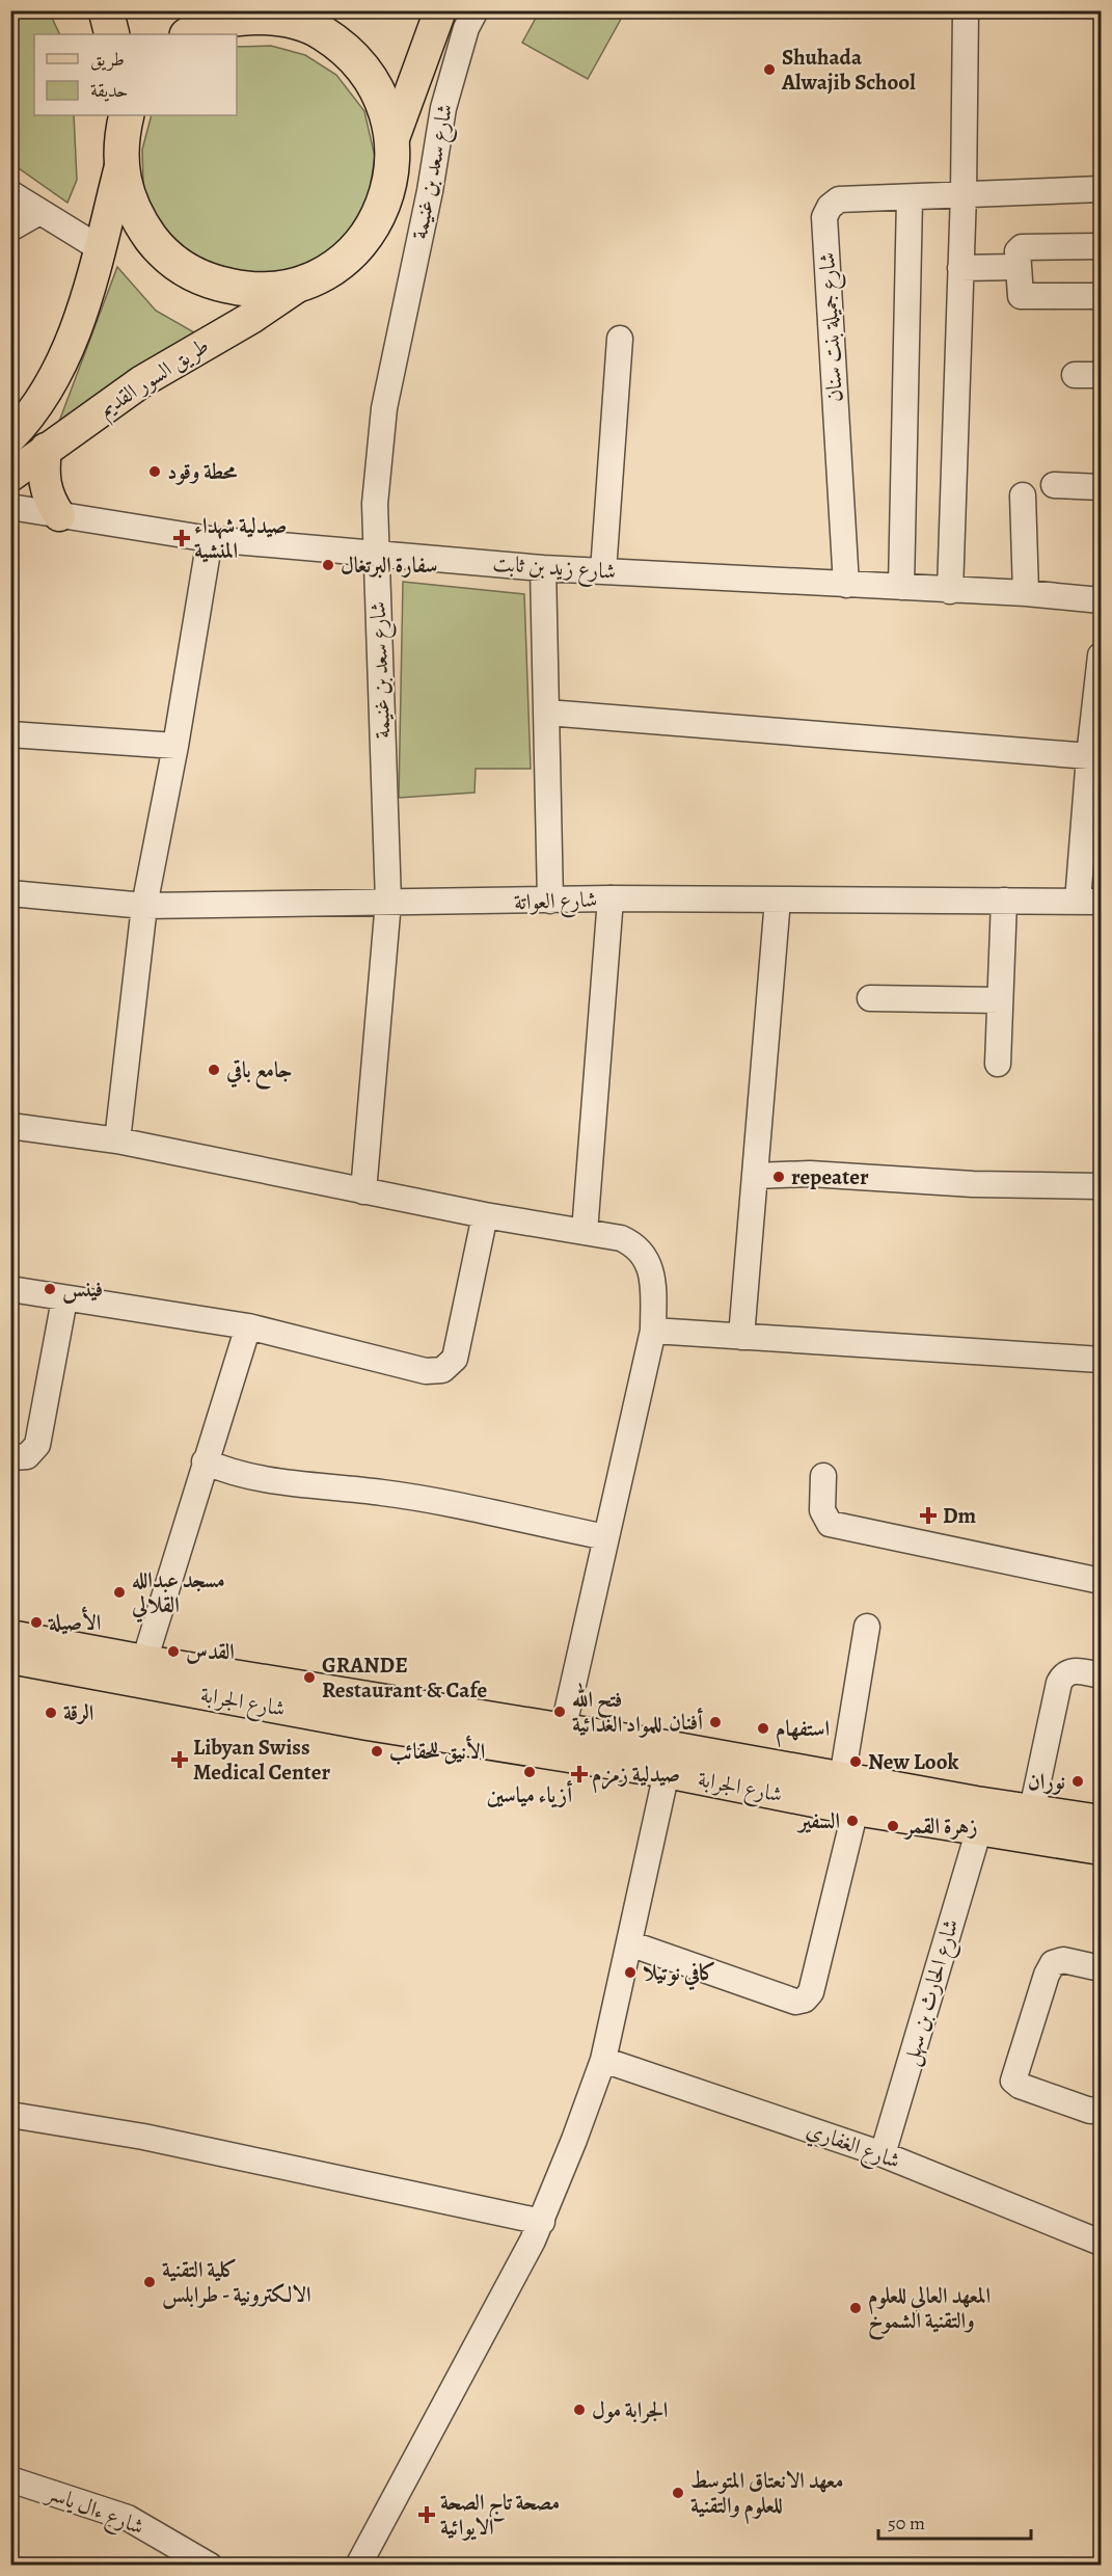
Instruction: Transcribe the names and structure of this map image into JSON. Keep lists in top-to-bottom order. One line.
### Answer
{"streets":{"main road":["طريق السور القديم","شارع الجرابة"],"street":["شارع سعد بن غنيمة","شارع جميلة بنت سنان","شارع زيد بن ثابت","شارع العواتة","شارع الحارث بن سهل","شارع الغفاري","شارع ءال ياسر"]},"crossings":[["شارع سعد بن غنيمة","شارع زيد بن ثابت"],["شارع سعد بن غنيمة","شارع العواتة"],["شارع جميلة بنت سنان","شارع زيد بن ثابت"],["شارع الجرابة","شارع الحارث بن سهل"],["شارع الحارث بن سهل","شارع الغفاري"]],"places":{"other":["Shuhada Alwajib School","محطة وقود","سفارة البرتغال","جامع باقي","repeater","فينس","مسجد عبدالله القلالي","الأصيلة","القدس","GRANDE Restaurant & Cafe","فتح الله للمواد الغدائية","الرقة","أفنان","استفهام","الأنيق للحقائب","New Look","أزياء مياسين","نوران","السفير","زهرة القمر","كافي نوتيلا","كلية التقنية الالكترونية - طرابلس","المعهد العالي للعلوم والتقنية الشموخ","الجرابة مول","معهد الانعتاق المتوسط للعلوم والتقنية"],"health":["صيدلية شهداء المنشية","Dm","Libyan Swiss Medical Center","صيدلية زمزم","مصحة تاج الصحة الايوائية"]},"legend":["طريق","حديقة"],"scale_bar":"50 m"}
